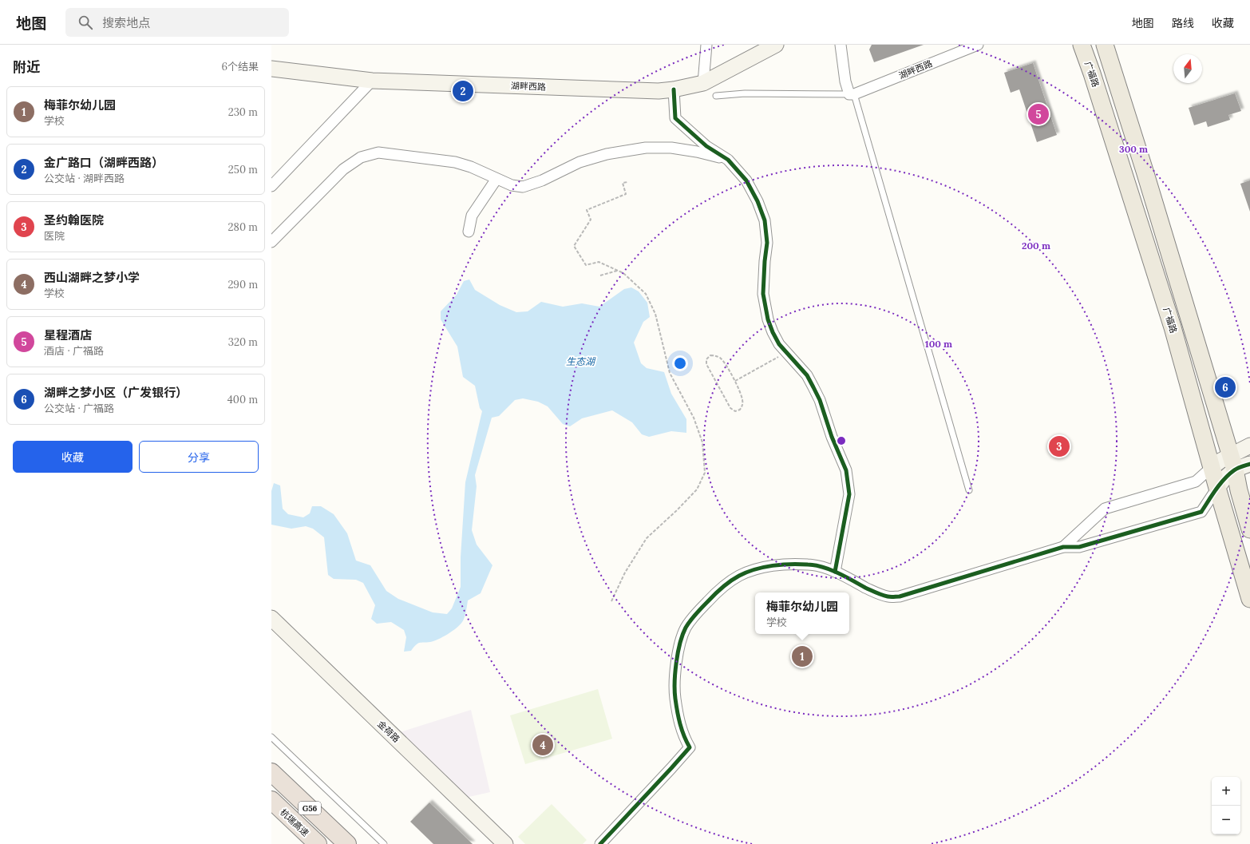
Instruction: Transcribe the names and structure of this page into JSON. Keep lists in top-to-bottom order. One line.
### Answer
{"streets":{"highway":["G56","杭瑞高速"],"main road":["广福路"],"street":["湖畔西路","金荷路"]},"water":["生态湖"],"north":"top","page":{"header":"地图","search":"搜索地点","nav":["地图","路线","收藏"],"heading":["附近","6个结果"],"pins":["2","5","6","3","1","4"],"list":[{"mark":"1","name":"梅菲尔幼儿园","note":"学校","value":"230 m"},{"mark":"2","name":"金广路口（湖畔西路）","note":"公交站 · 湖畔西路","value":"250 m"},{"mark":"3","name":"圣约翰医院","note":"医院","value":"280 m"},{"mark":"4","name":"西山湖畔之梦小学","note":"学校","value":"290 m"},{"mark":"5","name":"星程酒店","note":"酒店 · 广福路","value":"320 m"},{"mark":"6","name":"湖畔之梦小区（广发银行）","note":"公交站 · 广福路","value":"400 m"}],"buttons":["收藏","分享"],"popup":["梅菲尔幼儿园","学校"],"map_buttons":["+","−"]},"rings":["300 m","200 m","100 m"]}
